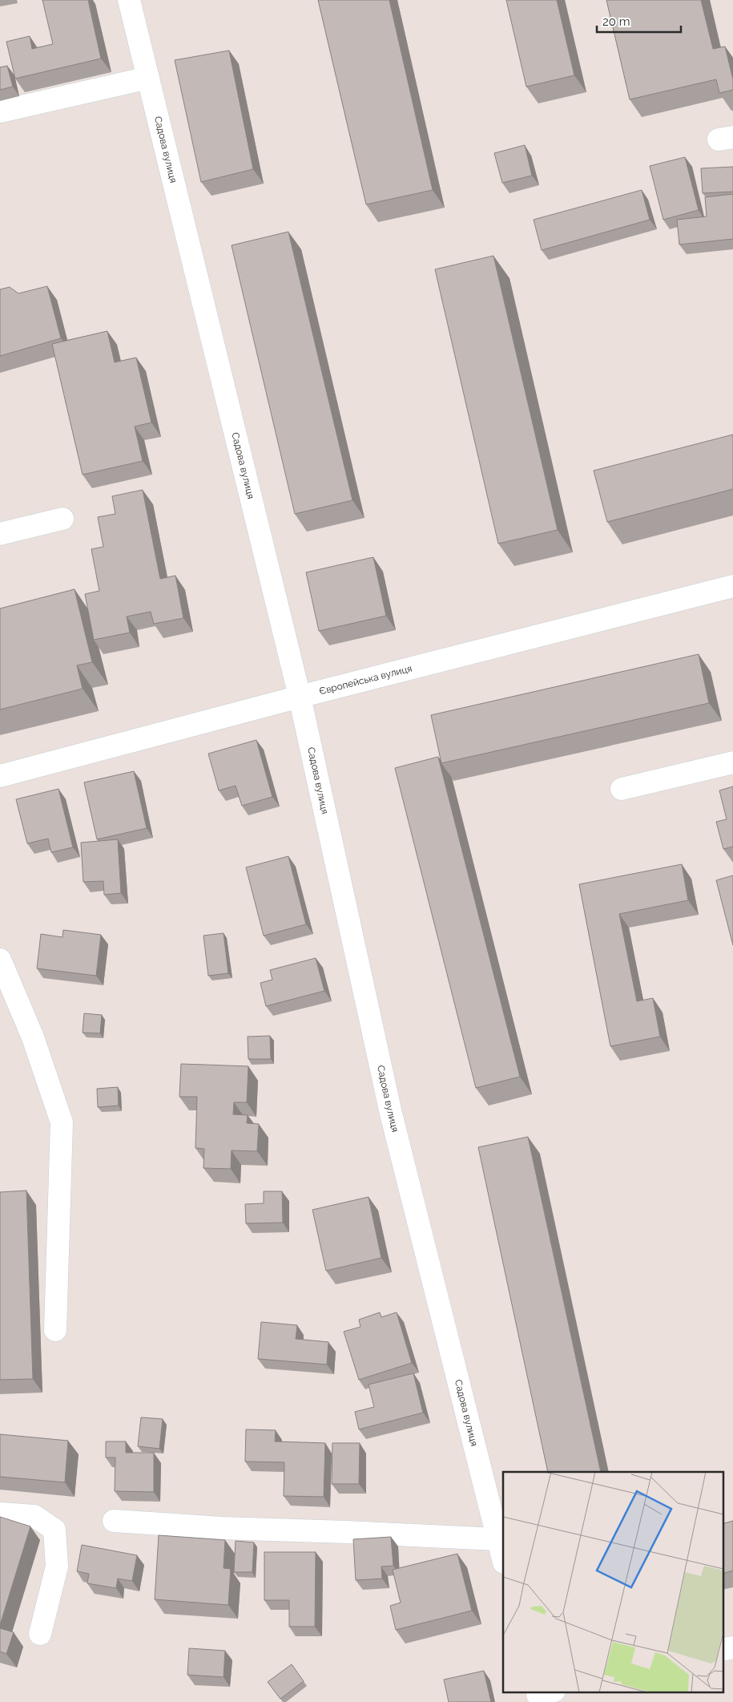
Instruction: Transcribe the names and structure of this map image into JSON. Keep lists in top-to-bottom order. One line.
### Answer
{"streets":{"street":["Садова вулиця","Європейська вулиця"]},"crossings":[["Садова вулиця","Європейська вулиця"]],"scale_bar":"20 m"}
